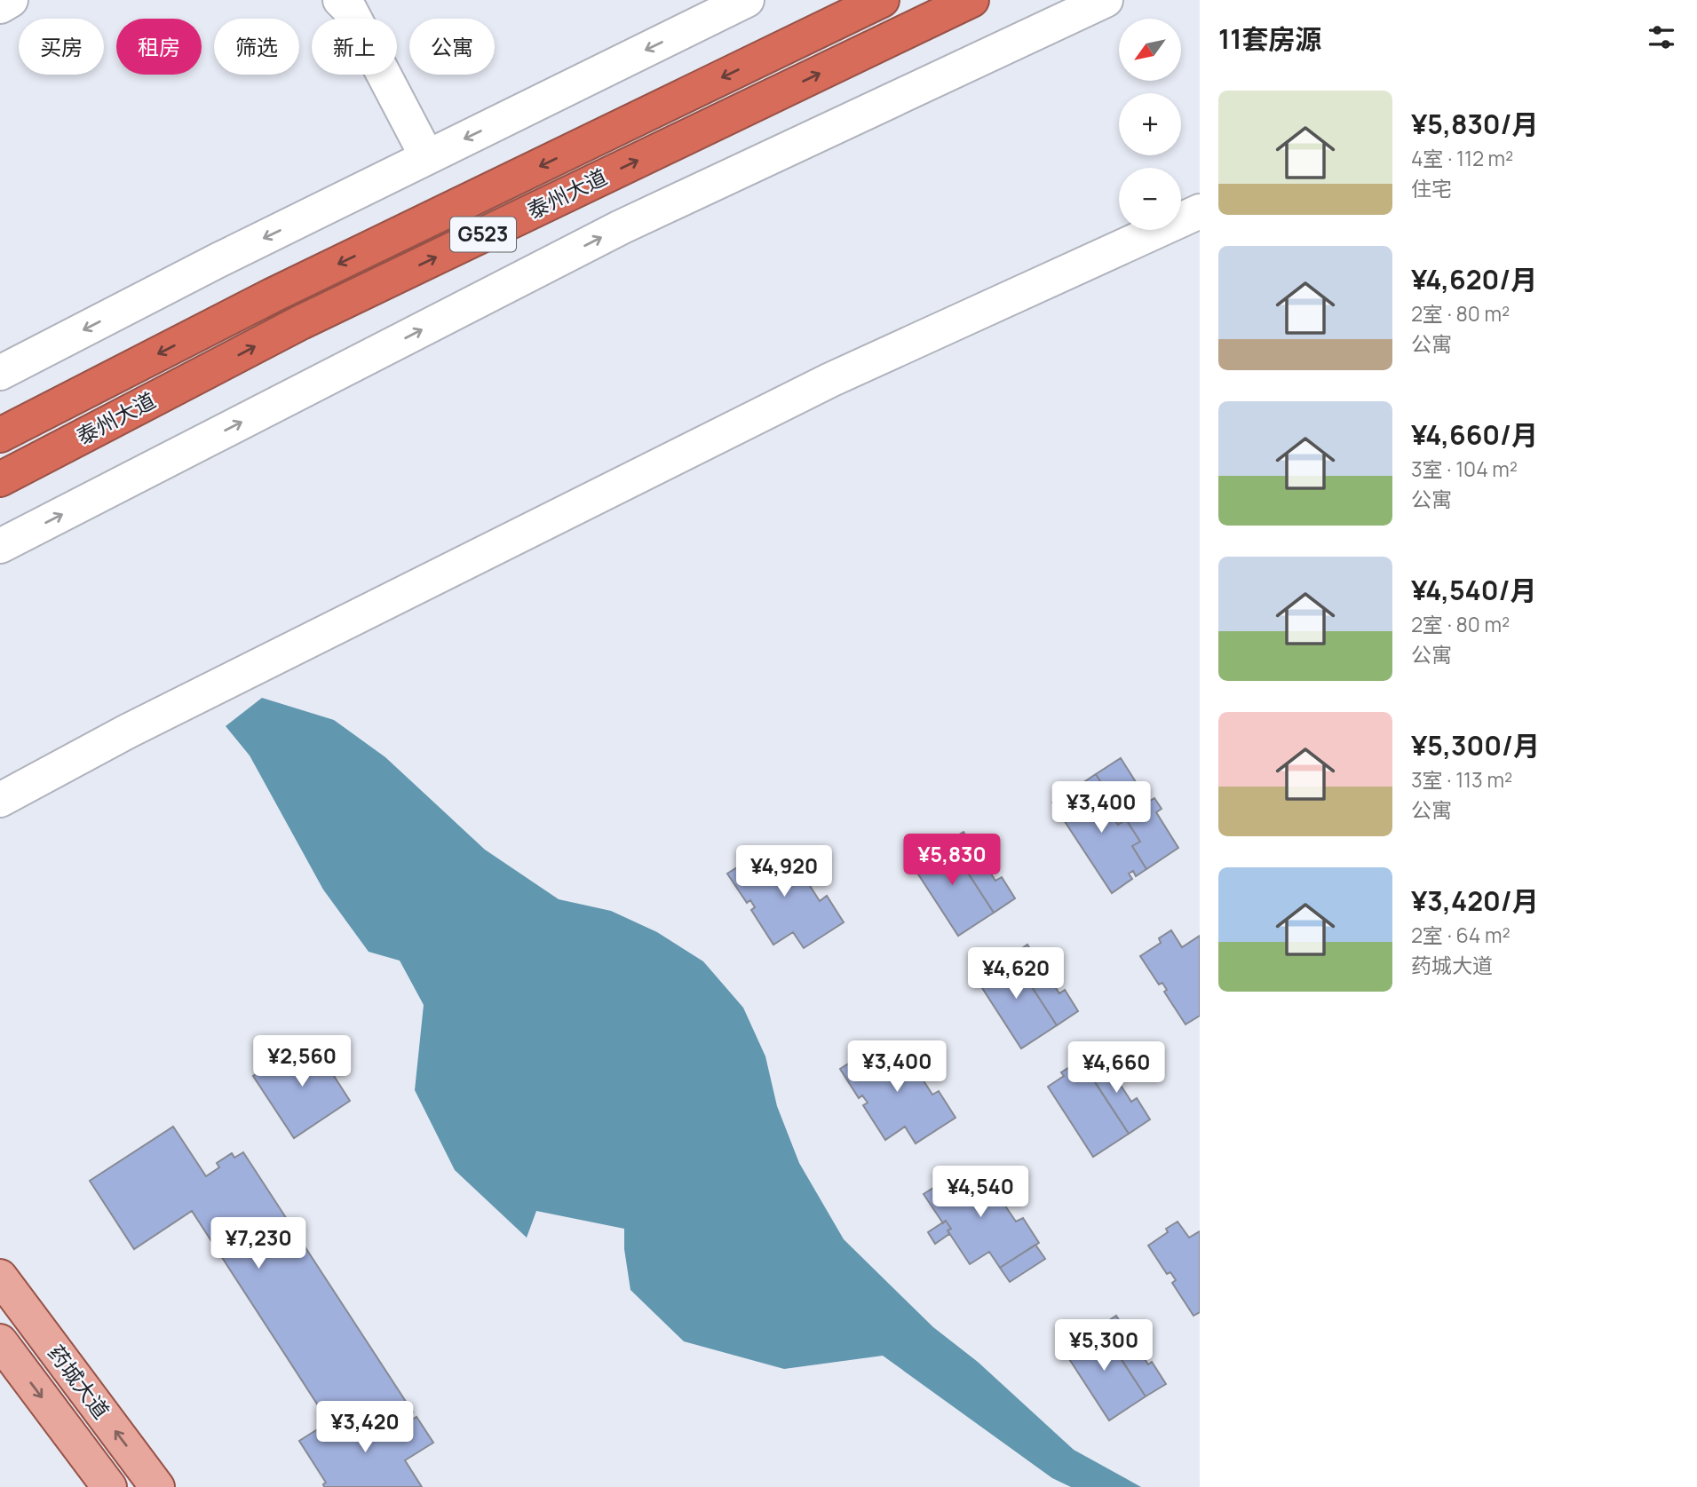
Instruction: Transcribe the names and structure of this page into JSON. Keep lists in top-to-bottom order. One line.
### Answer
{"streets":{"highway":["泰州大道","G523"],"main road":["药城大道"]},"north":"bottom left","page":{"heading":"11套房源","map_buttons":["+","−"],"chip":["买房","租房","筛选","新上","公寓"],"list":[{"name":"¥5,830/月","note":"4室 · 112 m² · 住宅"},{"name":"¥4,620/月","note":"2室 · 80 m² · 公寓"},{"name":"¥4,660/月","note":"3室 · 104 m² · 公寓"},{"name":"¥4,540/月","note":"2室 · 80 m² · 公寓"},{"name":"¥5,300/月","note":"3室 · 113 m² · 公寓"},{"name":"¥3,420/月","note":"2室 · 64 m² · 药城大道"}],"price":["¥3,400","¥5,830","¥4,920","¥4,620","¥2,560","¥3,400","¥4,660","¥4,540","¥7,230","¥5,300","¥3,420"]}}
